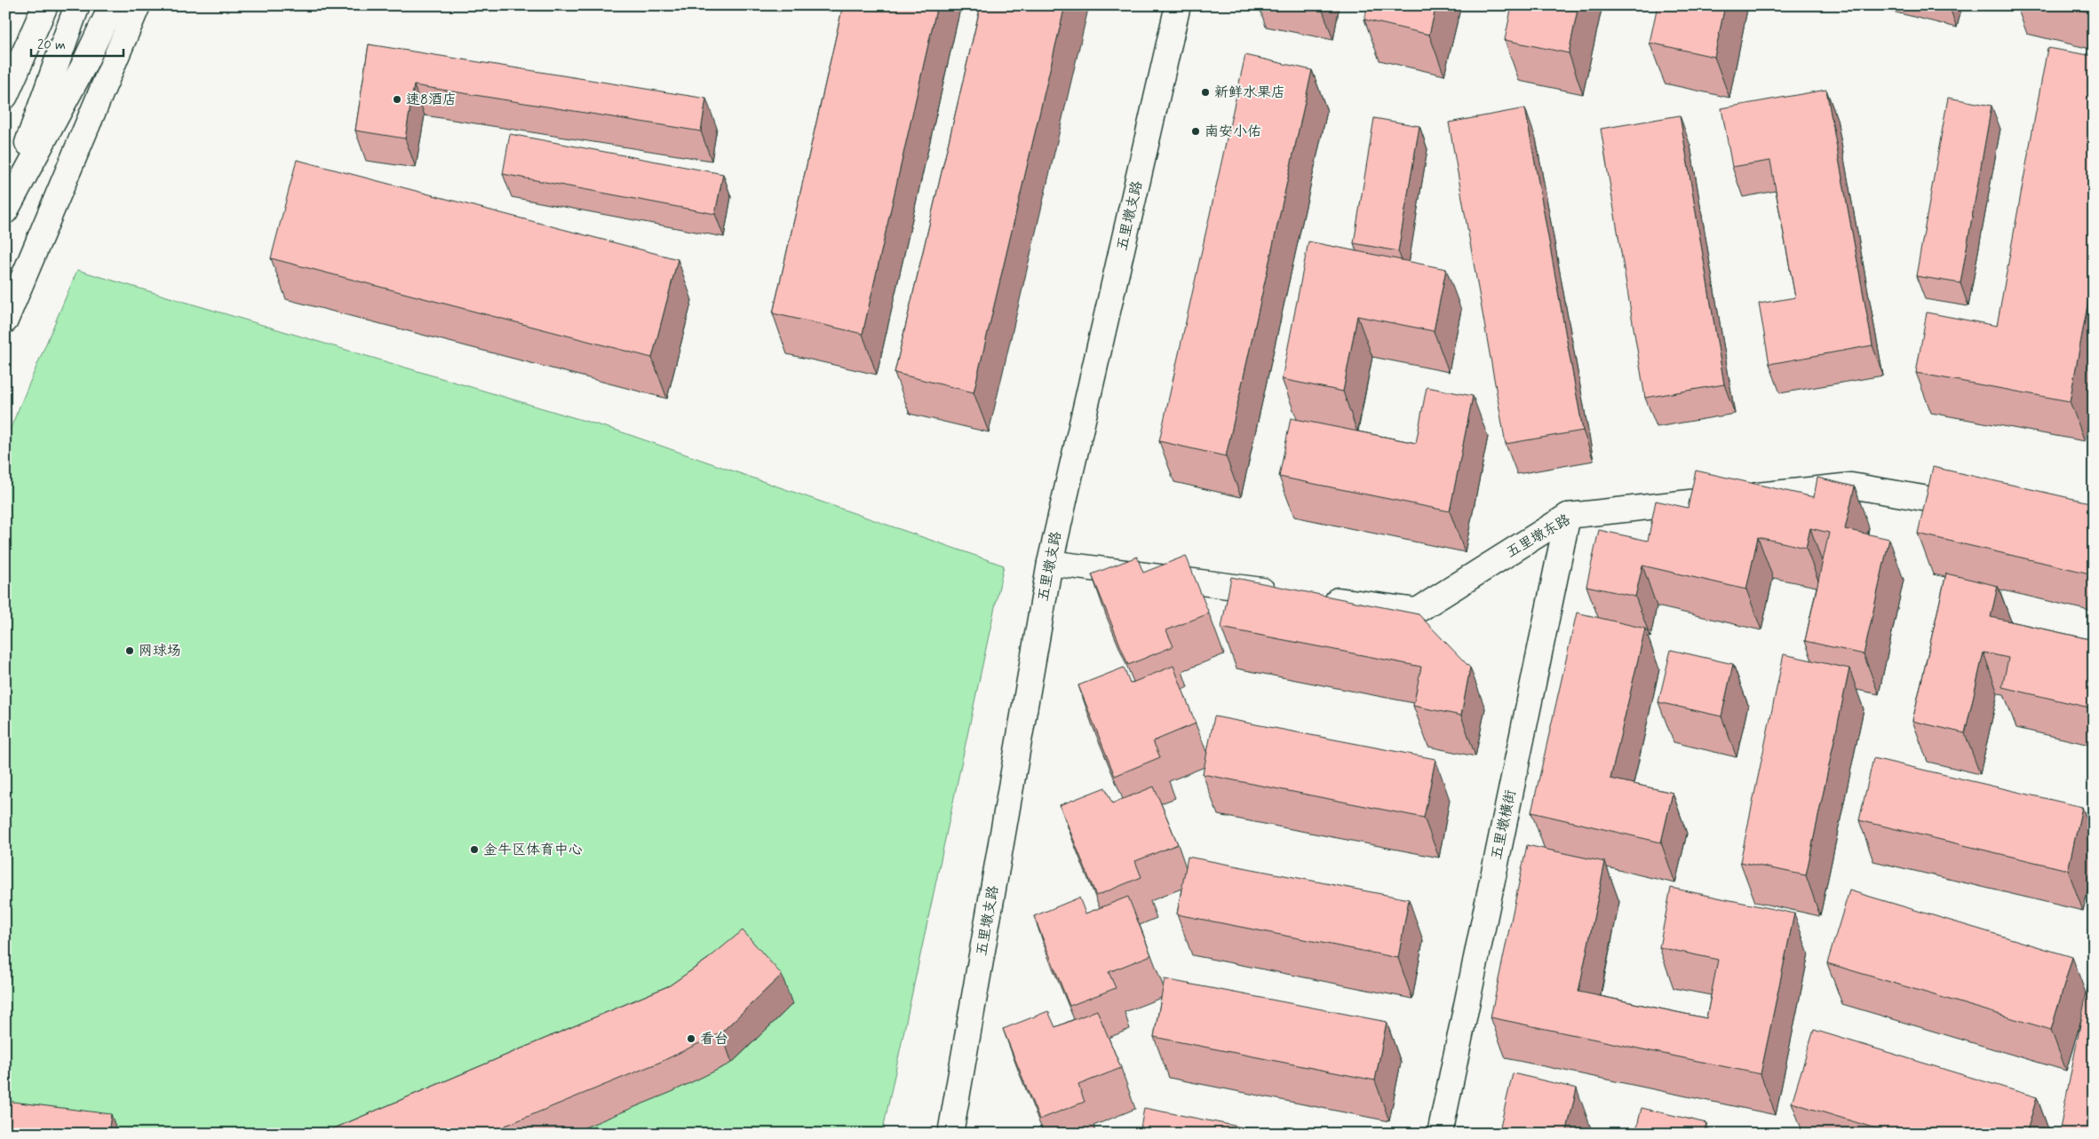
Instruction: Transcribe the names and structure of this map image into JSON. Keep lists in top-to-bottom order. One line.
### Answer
{"streets":{"main road":["五里墩支路","五里墩东路","五里墩横街"]},"crossings":[["五里墩东路","五里墩横街"]],"places":["新鲜水果店","速8酒店","南安小佑","网球场","金牛区体育中心","看台"],"scale_bar":"20 m"}
